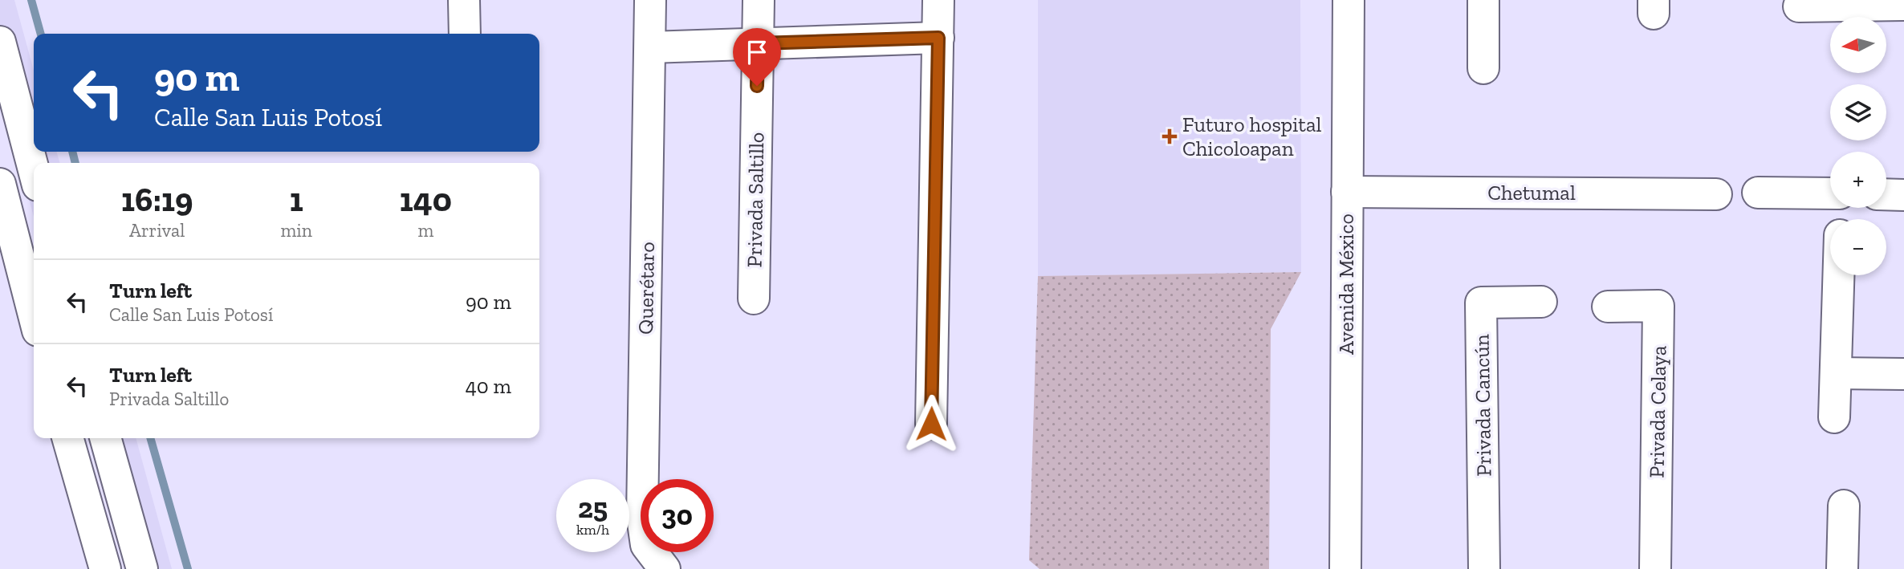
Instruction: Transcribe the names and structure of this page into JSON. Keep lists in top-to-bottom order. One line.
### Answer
{"streets":{"street":["Chetumal","Privada Saltillo","Avenida México","Querétaro","Privada Cancún","Privada Celaya"]},"crossings":[["Chetumal","Avenida México"]],"places":{"health":["Futuro hospital Chicoloapan"]},"north":"left","page":{"map_buttons":["+","−"],"turn":["90 m","Calle San Luis Potosí"],"eta":["16:19","Arrival","1","min","140","m"],"list":[{"name":"Turn left","note":"Calle San Luis Potosí","value":"90 m"},{"name":"Turn left","note":"Privada Saltillo","value":"40 m"}],"speed":"25 km/h","limit":"30"}}
